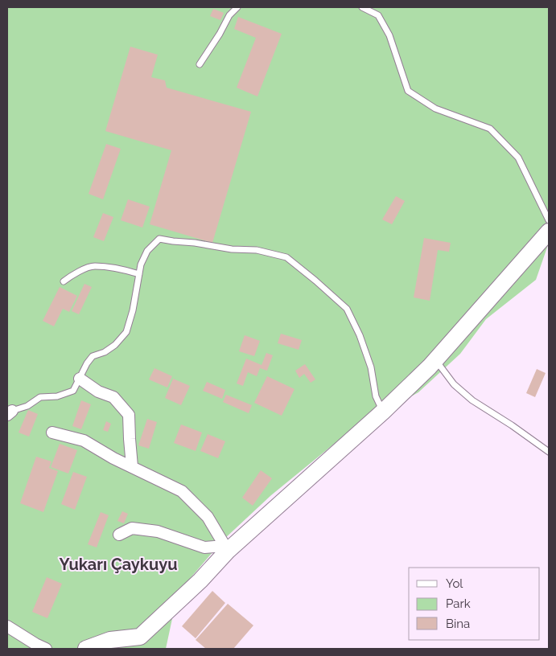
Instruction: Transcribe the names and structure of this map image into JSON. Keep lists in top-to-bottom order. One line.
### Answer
{"districts":["Yukarı Çaykuyu"],"legend":["Yol","Park","Bina"]}
